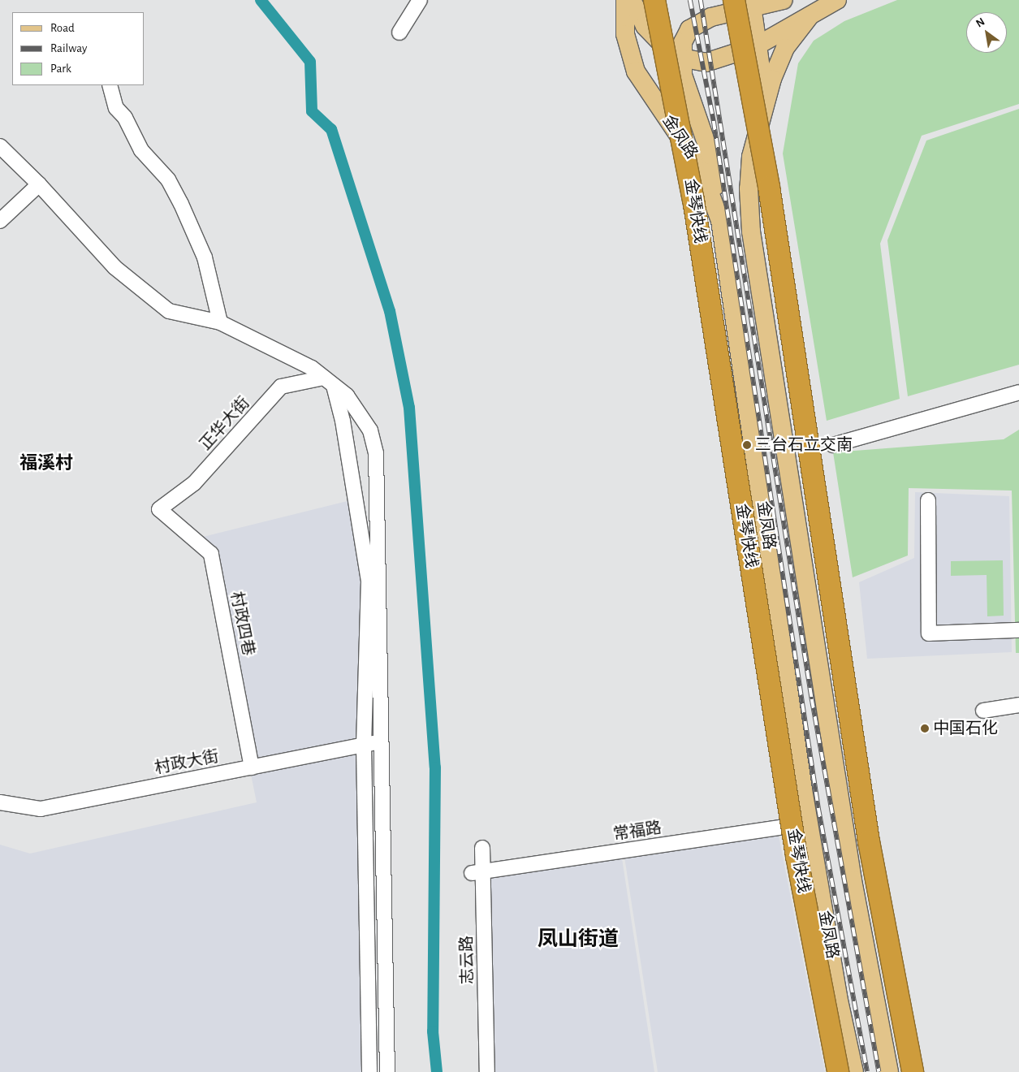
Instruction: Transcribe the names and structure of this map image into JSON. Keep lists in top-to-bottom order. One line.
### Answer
{"streets":{"highway":["金琴快线"],"main road":["金凤路"],"street":["正华大街","村政四巷","村政大街","常福路","志云路"]},"crossings":[["金凤路","常福路"],["正华大街","村政四巷"],["村政四巷","村政大街"],["常福路","志云路"]],"districts":["福溪村","凤山街道"],"places":["三台石立交南","中国石化"],"legend":["Road","Railway","Park"],"north":"top left"}
